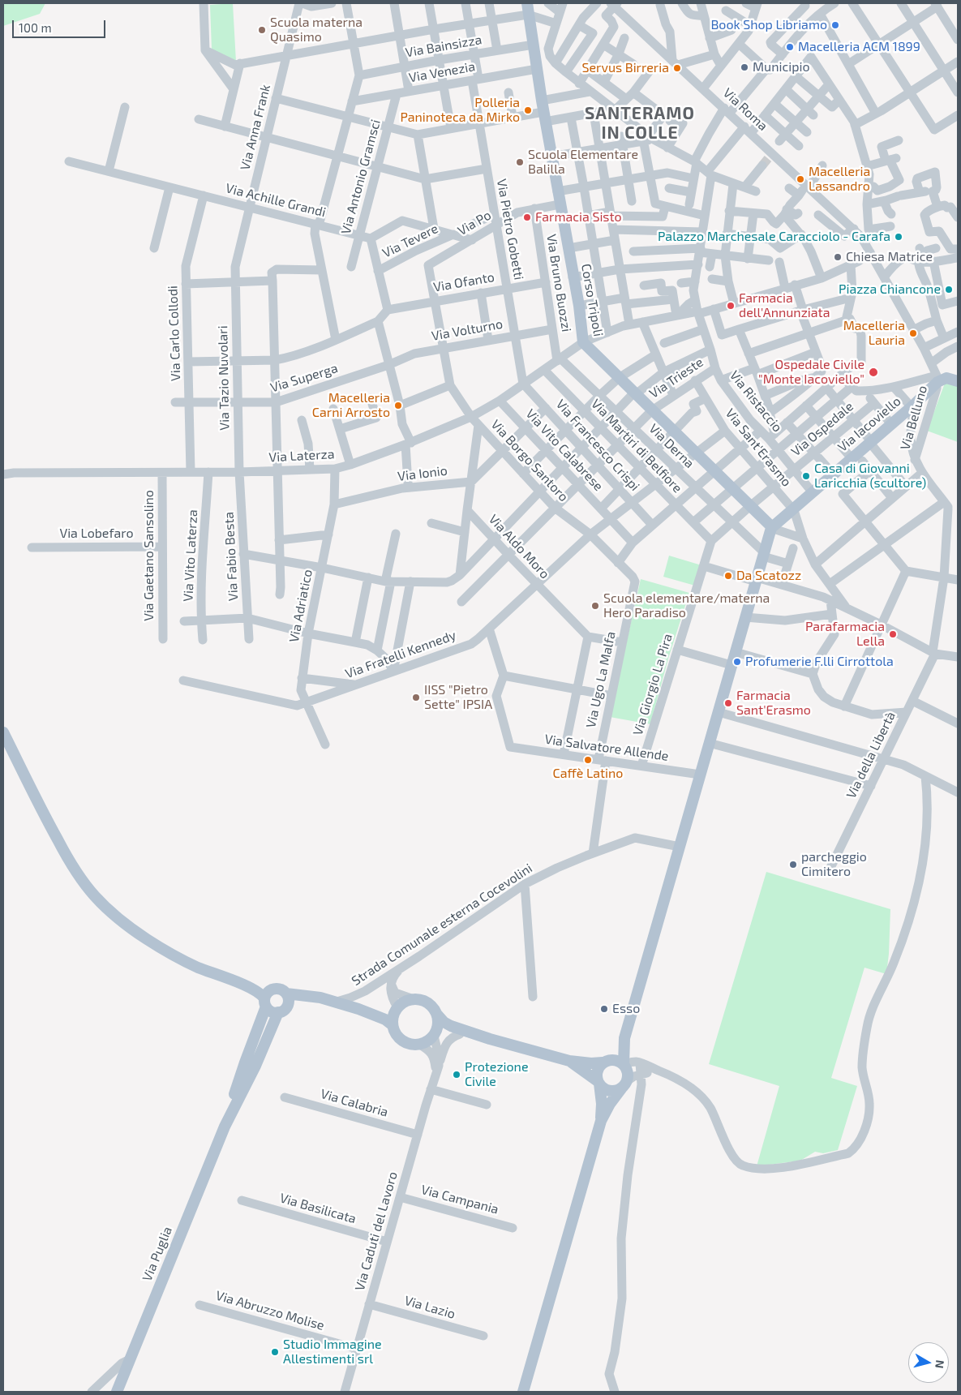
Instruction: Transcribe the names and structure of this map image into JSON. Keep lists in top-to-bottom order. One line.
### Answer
{"streets":{"main road":["Corso Tripoli","Via Iacoviello","Via Puglia"],"street":["Via Bainsizza","Via Venezia","Via Roma","Via Anna Frank","Via Antonio Gramsci","Via Achille Grandi","Via Po","Via Pietro Gobetti","Via Tevere","Via Ofanto","Via Bruno Buozzi","Via Volturno","Via Carlo Collodi","Via Tazio Nuvolari","Via Superga","Via Trieste","Via Ristaccio","Via Belluno","Via Ospedale","Via Francesco Crispi","Via Martiri di Belfiore","Via Derna","Via Sant'Erasmo","Via Vito Calabrese","Via Laterza","Via Borgo Santoro","Via Ionio","Via Lobefaro","Via Aldo Moro","Via Gaetano Sansolino","Via Vito Laterza","Via Fabio Besta","Via Adriatico","Via Fratelli Kennedy","Via Ugo La Malfa","Via Giorgio La Pira","Via Salvatore Allende","Via della Libertà","Strada Comunale esterna Cocevolini","Via Calabria","Via Campania","Via Basilicata","Via Caduti del Lavoro","Via Lazio","Via Abruzzo Molise"]},"crossings":[["Via Bainsizza","Via Pietro Gobetti"],["Via Bainsizza","Corso Tripoli"],["Via Venezia","Via Antonio Gramsci"],["Via Venezia","Via Pietro Gobetti"],["Via Venezia","Corso Tripoli"],["Via Roma","Via Belluno"],["Via Roma","Via Iacoviello"],["Via Roma","Via Laterza"],["Via Anna Frank","Via Achille Grandi"],["Via Anna Frank","Via Tazio Nuvolari"],["Via Antonio Gramsci","Via Achille Grandi"],["Via Achille Grandi","Via Carlo Collodi"],["Via Po","Via Pietro Gobetti"],["Via Po","Via Ofanto"],["Via Po","Via Bruno Buozzi"],["Via Po","Corso Tripoli"],["Via Pietro Gobetti","Via Ofanto"],["Via Pietro Gobetti","Via Volturno"],["Via Pietro Gobetti","Via Francesco Crispi"],["Via Pietro Gobetti","Via Laterza"],["Via Ofanto","Via Bruno Buozzi"],["Via Bruno Buozzi","Via Volturno"],["Via Bruno Buozzi","Via Derna"],["Via Bruno Buozzi","Via Laterza"],["Corso Tripoli","Via Trieste"],["Corso Tripoli","Via Iacoviello"],["Corso Tripoli","Via Ospedale"],["Corso Tripoli","Via Laterza"],["Corso Tripoli","Via Fratelli Kennedy"],["Via Volturno","Via Superga"],["Via Carlo Collodi","Via Superga"],["Via Carlo Collodi","Via Laterza"],["Via Tazio Nuvolari","Via Superga"],["Via Tazio Nuvolari","Via Laterza"],["Via Tazio Nuvolari","Via Fabio Besta"],["Via Trieste","Via Ristaccio"],["Via Trieste","Via Francesco Crispi"],["Via Trieste","Via Martiri di Belfiore"],["Via Trieste","Via Derna"],["Via Trieste","Via Sant'Erasmo"],["Via Trieste","Via Vito Calabrese"],["Via Trieste","Via Borgo Santoro"],["Via Trieste","Via Aldo Moro"],["Via Ristaccio","Via Iacoviello"],["Via Ristaccio","Via Ospedale"],["Via Ristaccio","Via Laterza"],["Via Belluno","Via Iacoviello"],["Via Iacoviello","Via Sant'Erasmo"],["Via Ospedale","Via Martiri di Belfiore"],["Via Ospedale","Via Derna"],["Via Ospedale","Via Sant'Erasmo"],["Via Ospedale","Via Giorgio La Pira"],["Via Francesco Crispi","Via Laterza"],["Via Francesco Crispi","Via Fratelli Kennedy"],["Via Martiri di Belfiore","Via Laterza"],["Via Martiri di Belfiore","Via Fratelli Kennedy"],["Via Martiri di Belfiore","Via Giorgio La Pira"],["Via Derna","Via Laterza"],["Via Derna","Via Fratelli Kennedy"],["Via Sant'Erasmo","Via Fratelli Kennedy"],["Via Vito Calabrese","Via Laterza"],["Via Vito Calabrese","Via Fratelli Kennedy"],["Via Laterza","Via Borgo Santoro"],["Via Laterza","Via Gaetano Sansolino"],["Via Laterza","Via Vito Laterza"],["Via Laterza","Via Fabio Besta"],["Via Laterza","Via Adriatico"],["Via Borgo Santoro","Via Fratelli Kennedy"],["Via Borgo Santoro","Via Ugo La Malfa"],["Via Ionio","Via Adriatico"],["Via Lobefaro","Via Gaetano Sansolino"],["Via Aldo Moro","Via Fratelli Kennedy"],["Via Adriatico","Via Fratelli Kennedy"],["Via Ugo La Malfa","Via Salvatore Allende"],["Via Ugo La Malfa","Strada Comunale esterna Cocevolini"],["Via Giorgio La Pira","Via Salvatore Allende"],["Via Calabria","Via Caduti del Lavoro"],["Via Campania","Via Caduti del Lavoro"],["Via Basilicata","Via Caduti del Lavoro"],["Via Caduti del Lavoro","Via Lazio"],["Via Caduti del Lavoro","Via Abruzzo Molise"]],"districts":["SANTERAMO IN COLLE"],"places":["Book Shop Libriamo","Scuola materna Quasimo","Macelleria ACM 1899","Municipio","Servus Birreria","Polleria Paninoteca da Mirko","Scuola Elementare Balilla","Macelleria Lassandro","Farmacia Sisto","Palazzo Marchesale Caracciolo - Carafa","Chiesa Matrice","Piazza Chiancone","Farmacia dell'Annunziata","Macelleria Lauria","Ospedale Civile \"Monte Iacoviello\"","Macelleria Carni Arrosto","Casa di Giovanni Laricchia (scultore)","Da Scatozz","Scuola elementare/materna Hero Paradiso","Parafarmacia Lella","Profumerie F.lli Cirrottola","IISS \"Pietro Sette\" IPSIA","Farmacia Sant'Erasmo","Caffè Latino","parcheggio Cimitero","Esso","Protezione Civile","Studio Immagine Allestimenti srl"],"scale_bar":"100 m","north":"right"}
